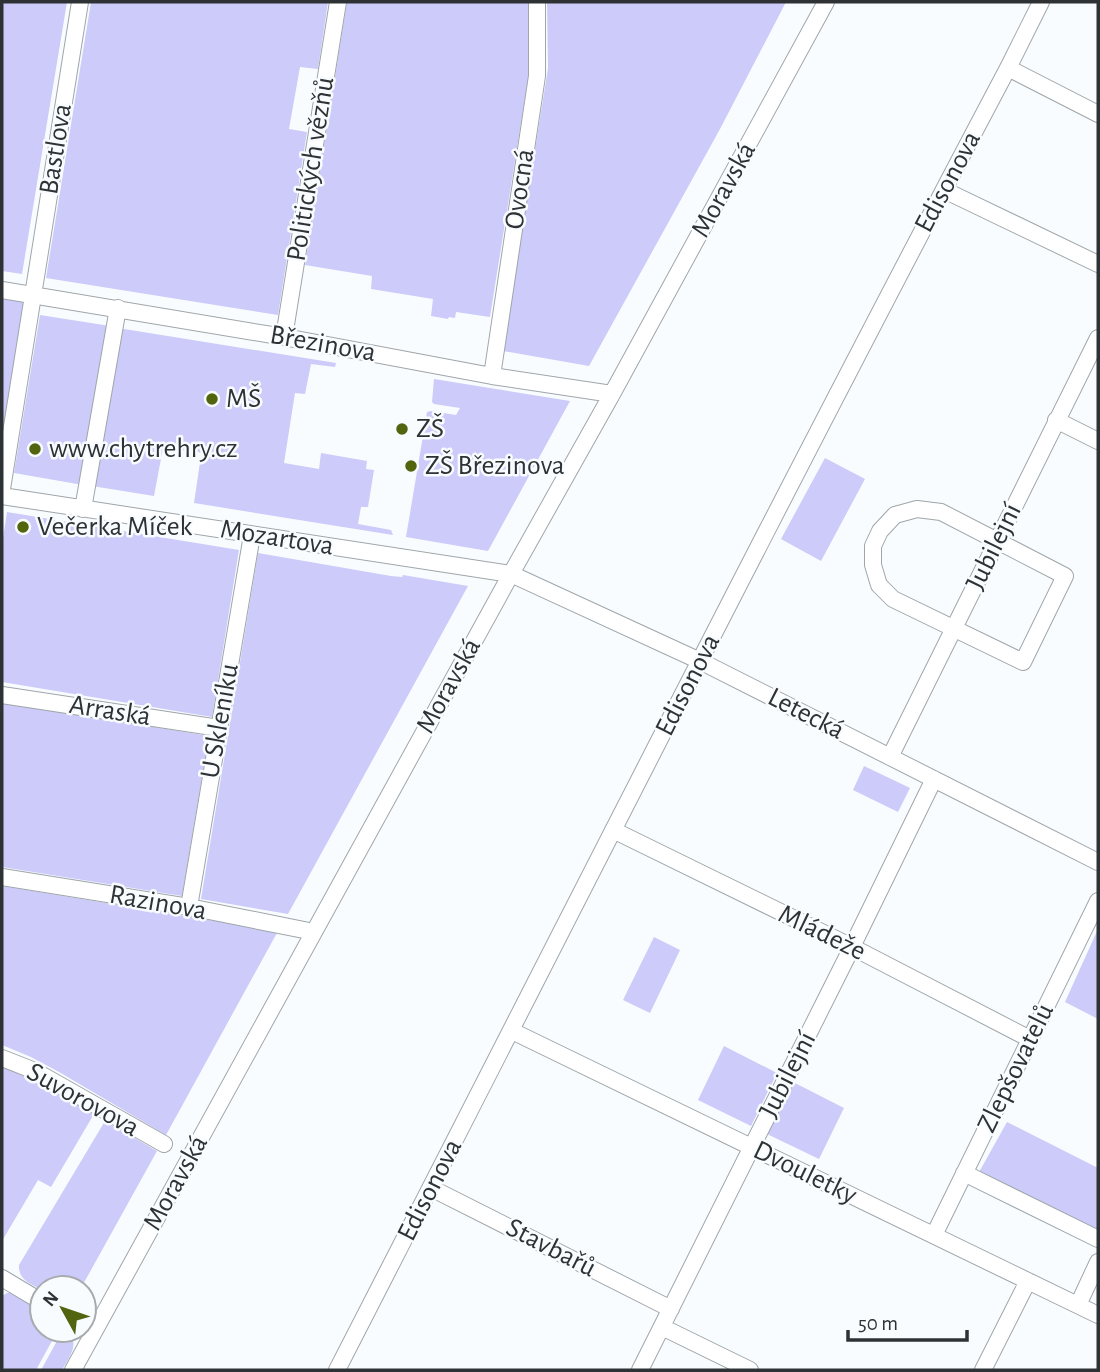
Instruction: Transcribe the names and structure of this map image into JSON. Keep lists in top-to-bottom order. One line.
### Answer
{"streets":{"street":["Bastlova","Politických vězňů","Edisonova","Ovocná","Moravská","Březinova","Mozartova","Jubilejní","Arraská","Letecká","U Skleníku","Razinova","Mládeže","Zlepšovatelů","Suvorovova","Dvouletky","Stavbařů"]},"crossings":[["Bastlova","Březinova"],["Politických vězňů","Březinova"],["Edisonova","Letecká"],["Edisonova","Mládeže"],["Edisonova","Dvouletky"],["Edisonova","Stavbařů"],["Ovocná","Březinova"],["Moravská","Březinova"],["Moravská","Mozartova"],["Moravská","Letecká"],["Moravská","Razinova"],["Mozartova","Letecká"],["Mozartova","U Skleníku"],["Jubilejní","Letecká"],["Jubilejní","Mládeže"],["Jubilejní","Dvouletky"],["Jubilejní","Stavbařů"],["Arraská","U Skleníku"],["U Skleníku","Razinova"],["Mládeže","Zlepšovatelů"],["Zlepšovatelů","Dvouletky"]],"places":["MŠ","ZŠ","www.chytrehry.cz","ZŠ Březinova","Večerka Míček"],"scale_bar":"50 m","north":"top left"}
